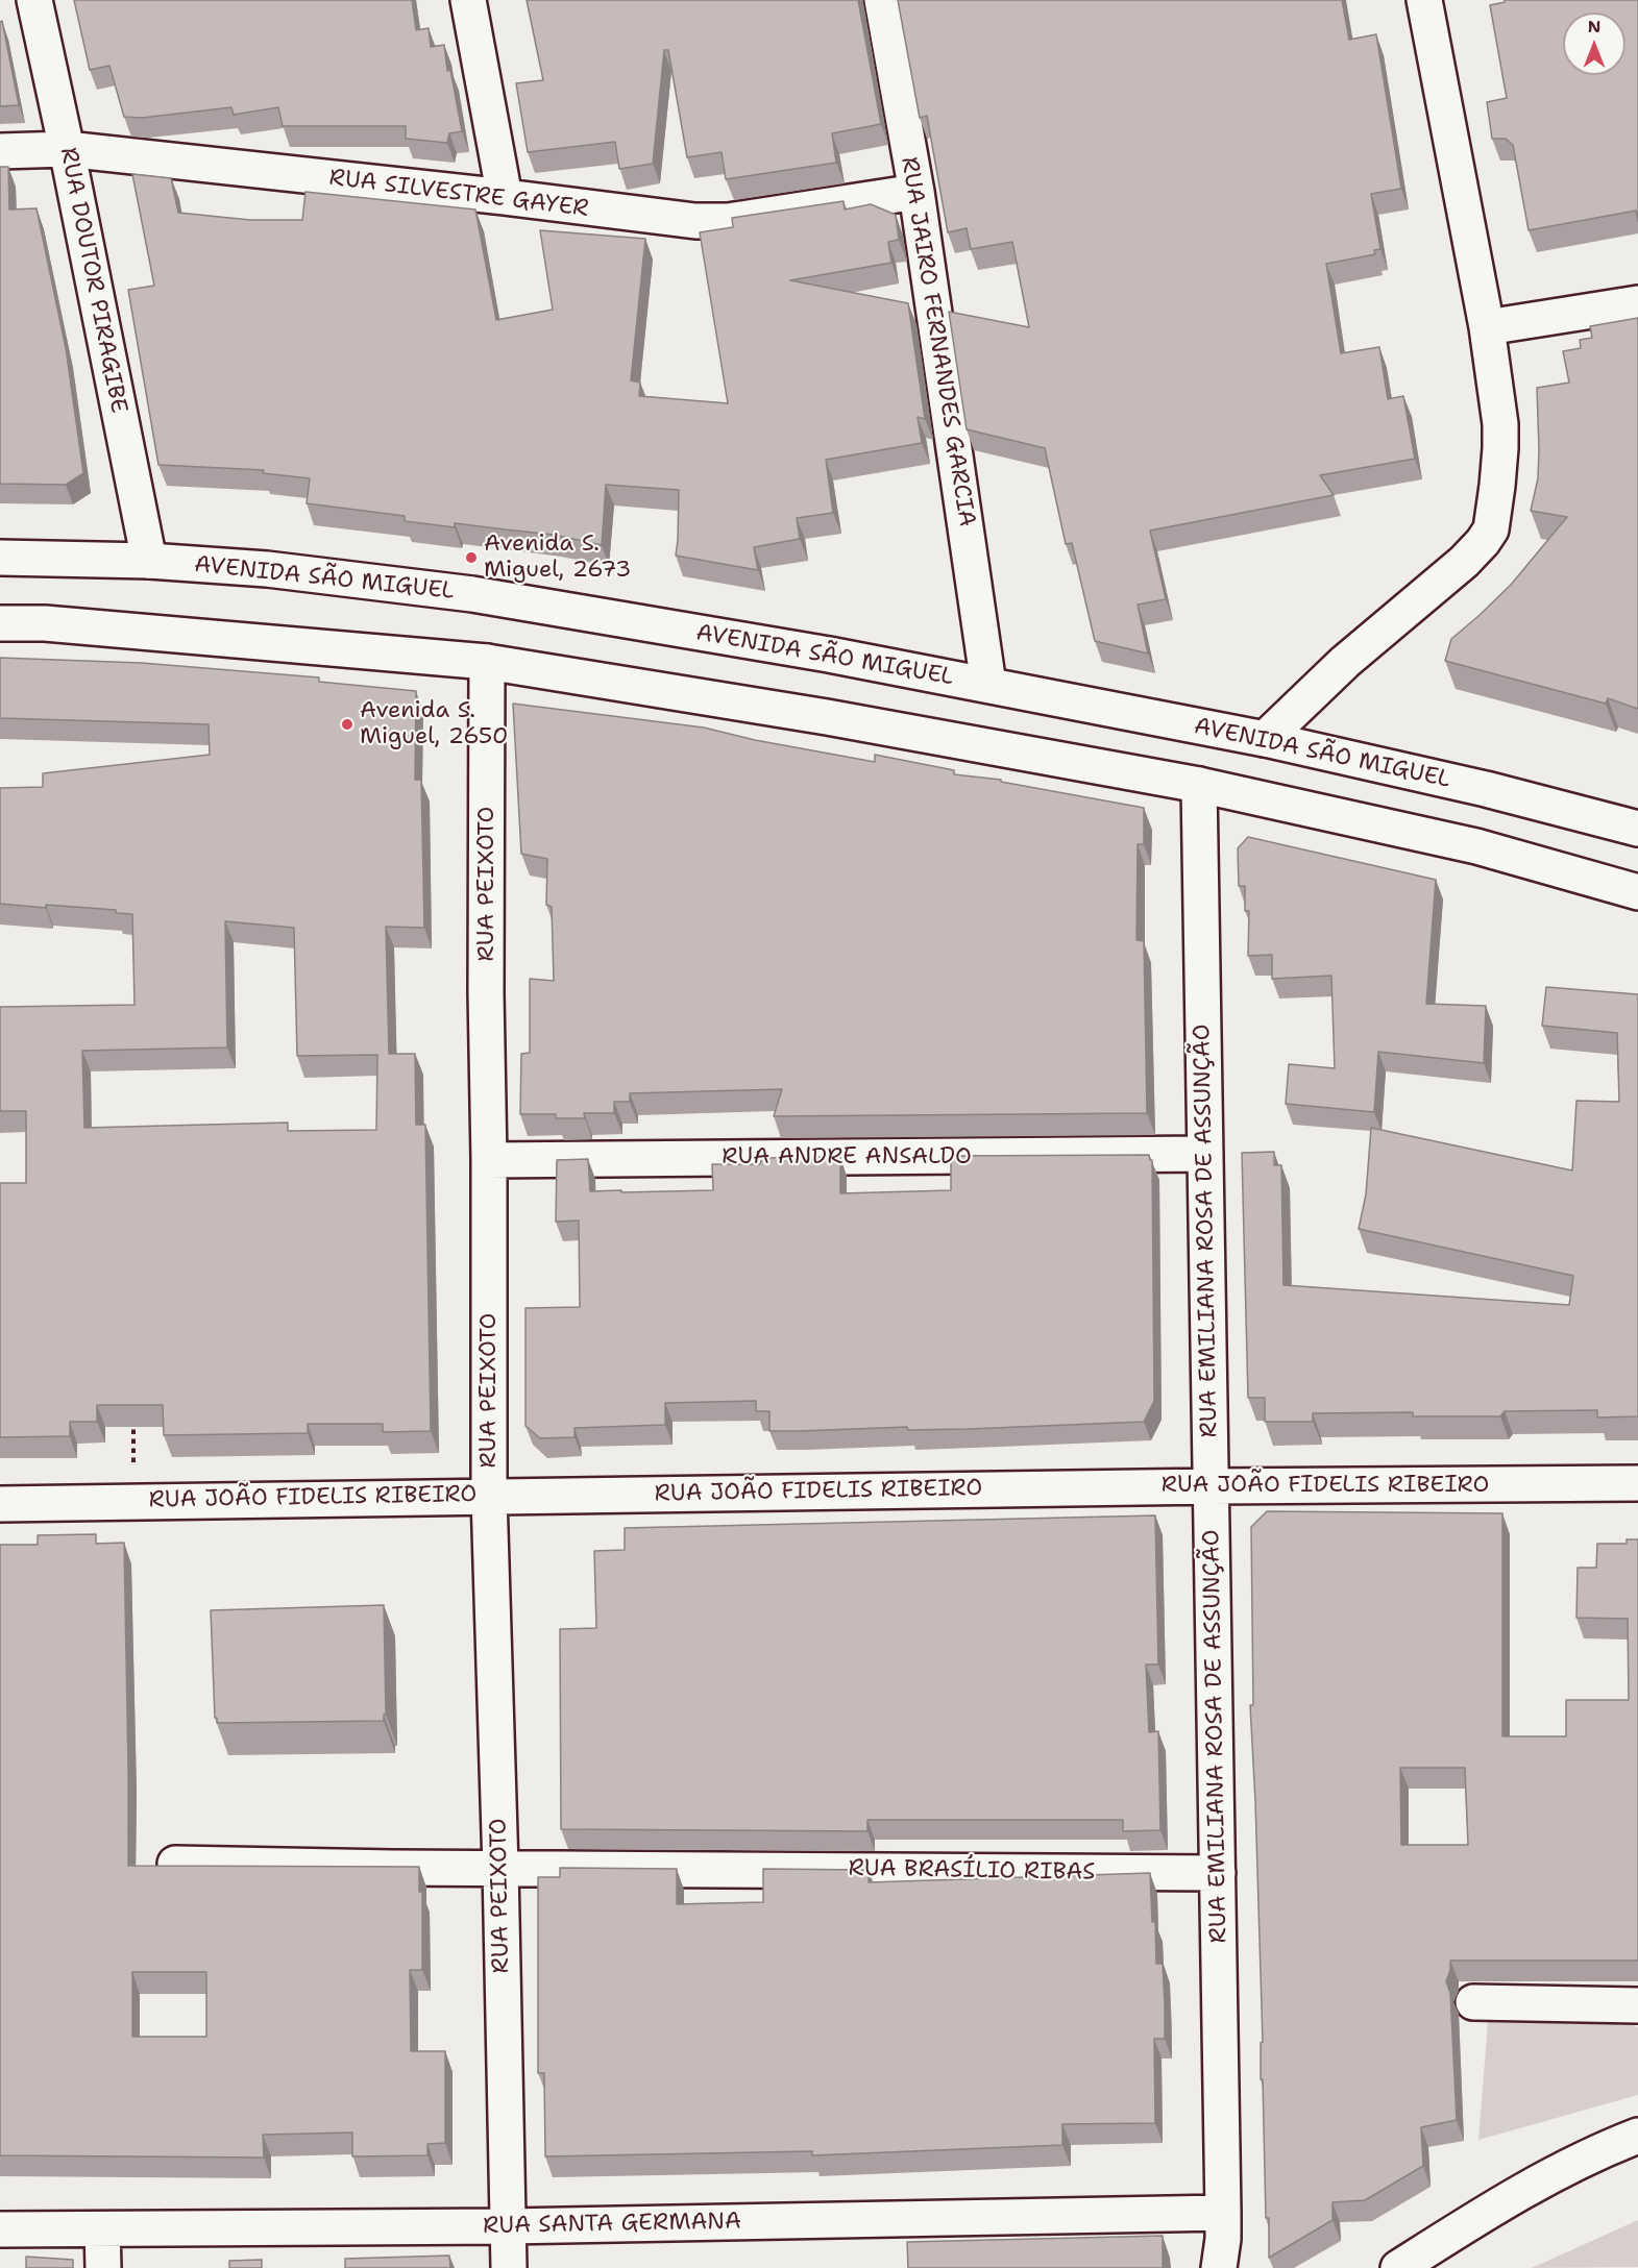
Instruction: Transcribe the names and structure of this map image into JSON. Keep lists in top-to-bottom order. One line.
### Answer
{"streets":{"street":["RUA SILVESTRE GAYER","RUA DOUTOR PIRAGIBE","RUA JAIRO FERNANDES GARCIA","AVENIDA SÃO MIGUEL","RUA PEIXOTO","RUA ANDRE ANSALDO","RUA EMILIANA ROSA DE ASSUNÇÃO","RUA JOÃO FIDELIS RIBEIRO","RUA BRASÍLIO RIBAS","RUA SANTA GERMANA"]},"crossings":[["RUA SILVESTRE GAYER","RUA DOUTOR PIRAGIBE"],["RUA SILVESTRE GAYER","RUA JAIRO FERNANDES GARCIA"],["RUA DOUTOR PIRAGIBE","AVENIDA SÃO MIGUEL"],["RUA JAIRO FERNANDES GARCIA","AVENIDA SÃO MIGUEL"],["RUA PEIXOTO","RUA ANDRE ANSALDO"],["RUA PEIXOTO","RUA JOÃO FIDELIS RIBEIRO"],["RUA PEIXOTO","RUA BRASÍLIO RIBAS"],["RUA PEIXOTO","RUA SANTA GERMANA"],["RUA ANDRE ANSALDO","RUA EMILIANA ROSA DE ASSUNÇÃO"],["RUA EMILIANA ROSA DE ASSUNÇÃO","RUA JOÃO FIDELIS RIBEIRO"],["RUA EMILIANA ROSA DE ASSUNÇÃO","RUA BRASÍLIO RIBAS"],["RUA EMILIANA ROSA DE ASSUNÇÃO","RUA SANTA GERMANA"]],"places":["Avenida S. Miguel, 2673","Avenida S. Miguel, 2650"],"north":"top"}
